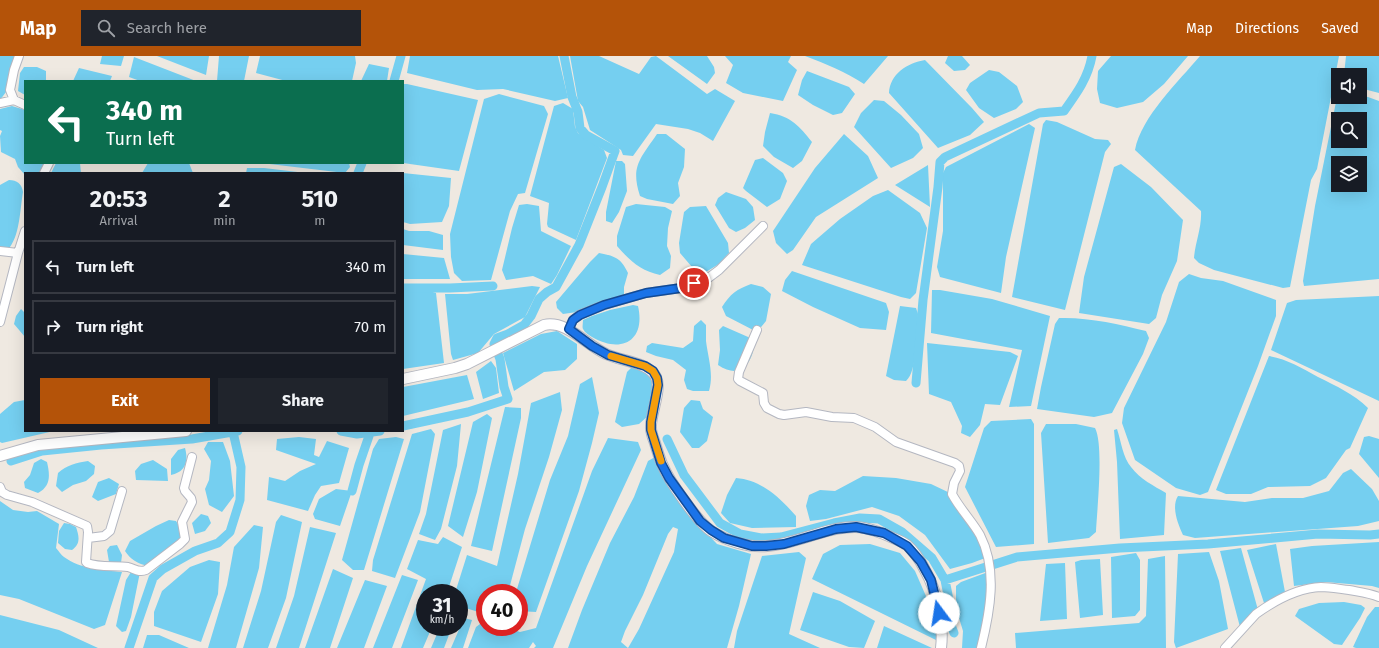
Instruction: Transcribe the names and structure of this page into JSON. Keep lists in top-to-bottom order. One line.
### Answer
{"page":{"header":"Map","search":"Search here","nav":["Map","Directions","Saved"],"turn":["340 m","Turn left"],"eta":["20:53","Arrival","2","min","510","m"],"list":[{"name":"Turn left","value":"340 m"},{"name":"Turn right","value":"70 m"}],"buttons":["Exit","Share"],"speed":"31 km/h","limit":"40"}}
